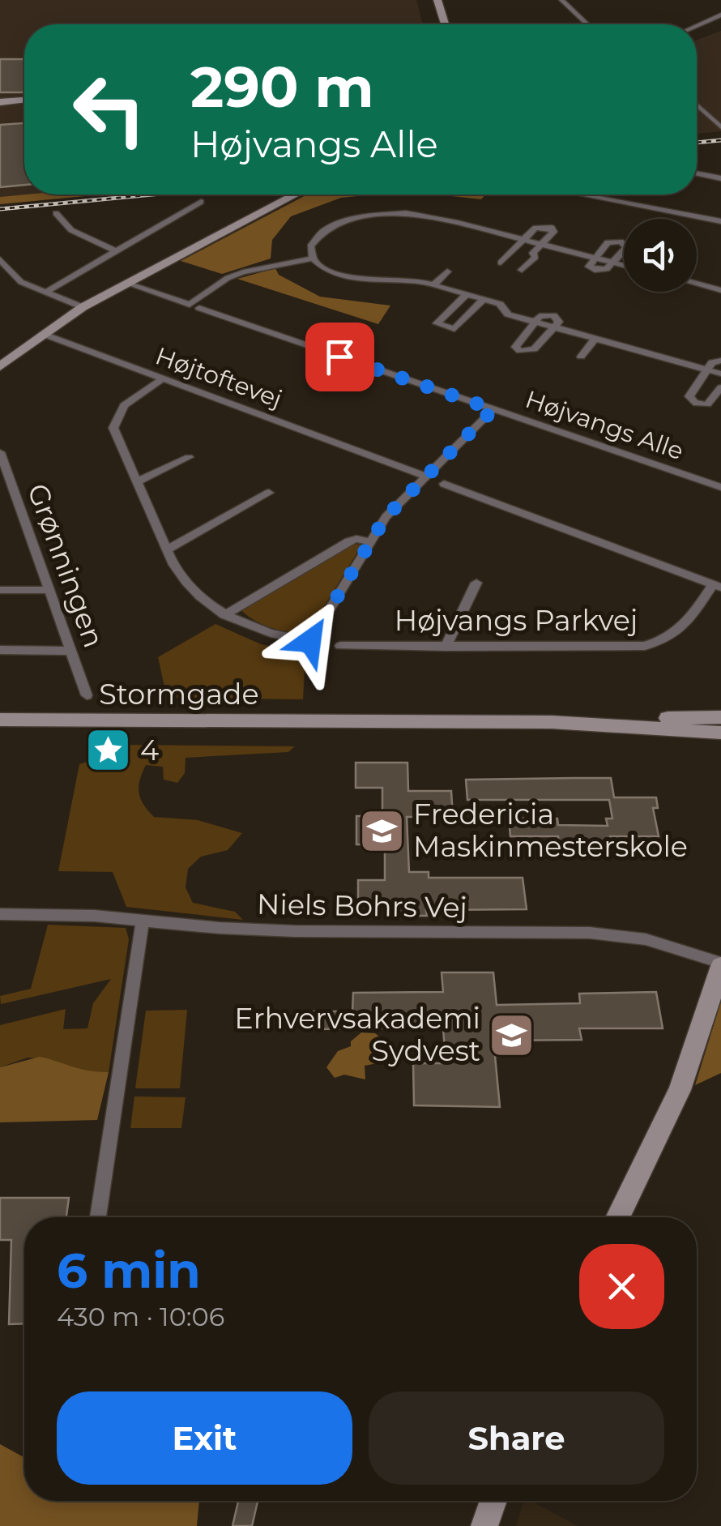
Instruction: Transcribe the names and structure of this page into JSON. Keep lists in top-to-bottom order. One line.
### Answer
{"streets":{"street":["Højtoftevej","Højvangs Alle","Grønningen","Højvangs Parkvej","Stormgade","Niels Bohrs Vej"]},"places":{"place":["4"],"school or university":["Fredericia Maskinmesterskole","Erhvervsakademi Sydvest"]},"page":{"turn":["290 m","Højvangs Alle"],"heading":["6 min","430 m · 10:06"],"buttons":["Exit","Share"]}}
